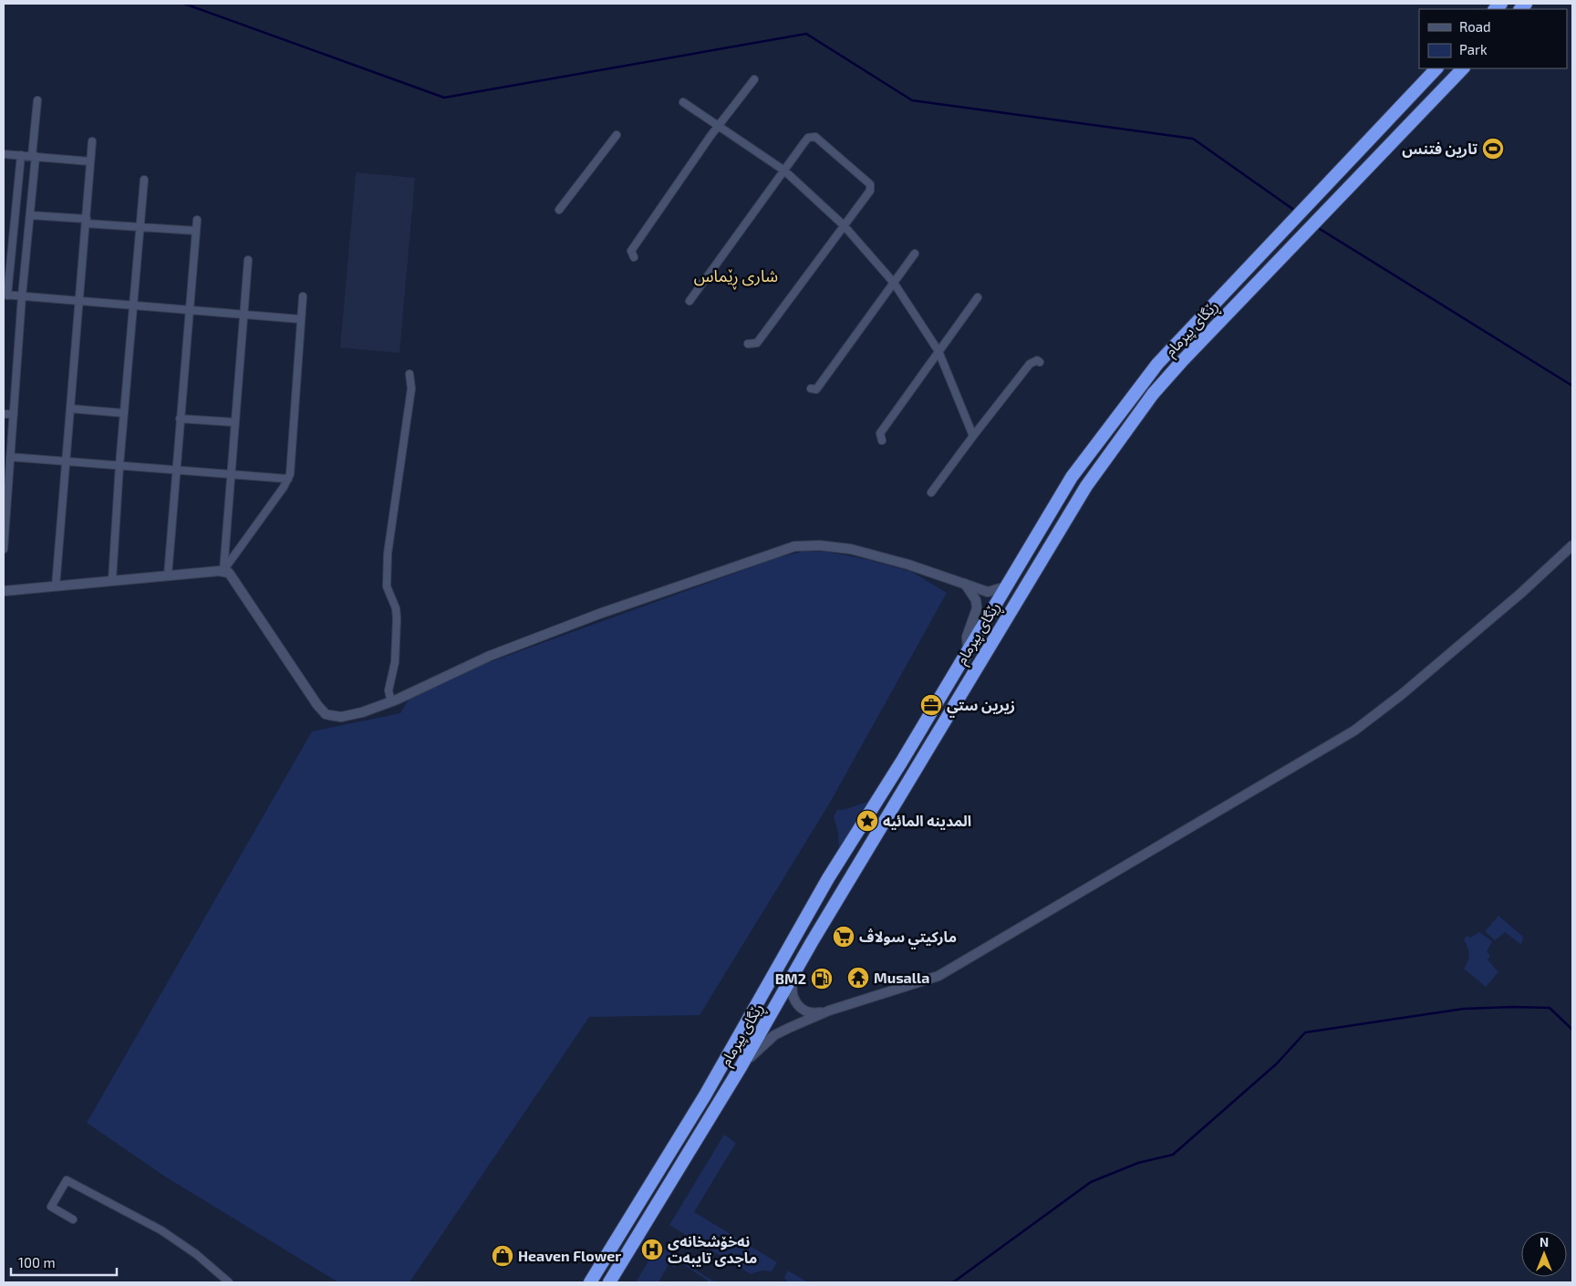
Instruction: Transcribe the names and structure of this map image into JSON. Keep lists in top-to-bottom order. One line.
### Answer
{"streets":{"highway":["ڕێگای پیرمام"]},"districts":["شاری ڕێماس"],"places":{"sports":["تارين فتنس"],"office":["زيرين ستي"],"place":["المدينه المائيه"],"supermarket":["ماركيتي سولاڤ"],"temple":["Musalla"],"fuel station":["BM2"],"hospital":["نەخۆشخانەی ماجدی تایبەت"],"shop":["Heaven Flower"]},"legend":["Road","Park"],"scale_bar":"100 m","north":"top"}
